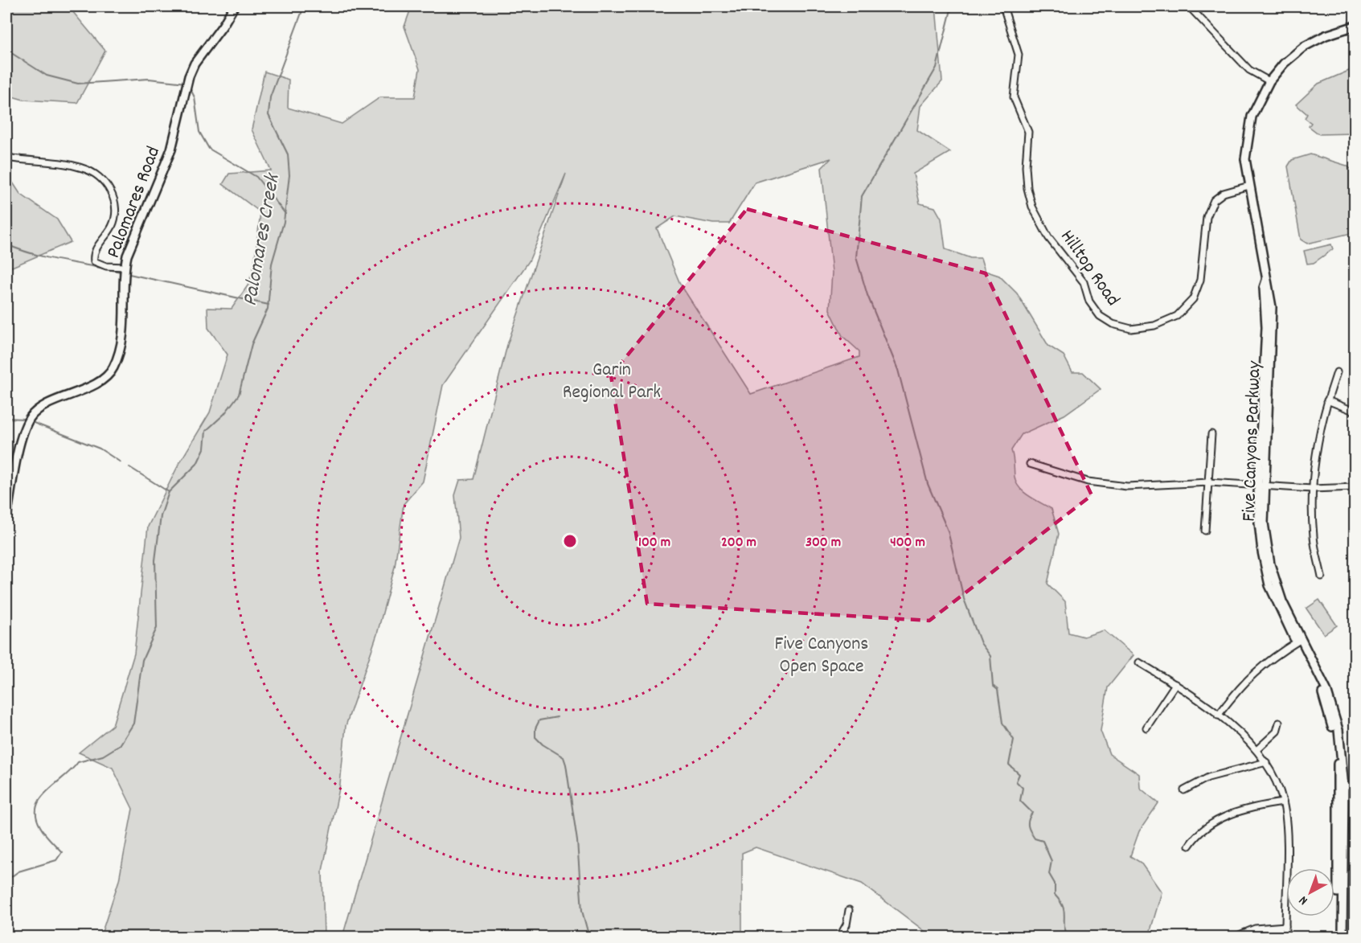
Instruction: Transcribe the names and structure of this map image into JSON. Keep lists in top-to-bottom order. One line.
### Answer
{"streets":{"main road":["Palomares Road","Five Canyons Parkway"],"street":["Hilltop Road"]},"crossings":[["Hilltop Road","Five Canyons Parkway"]],"water":["Palomares Creek"],"parks":["Garin Regional Park","Five Canyons Open Space"],"north":"bottom left","rings":["100 m","200 m","300 m","400 m"]}
